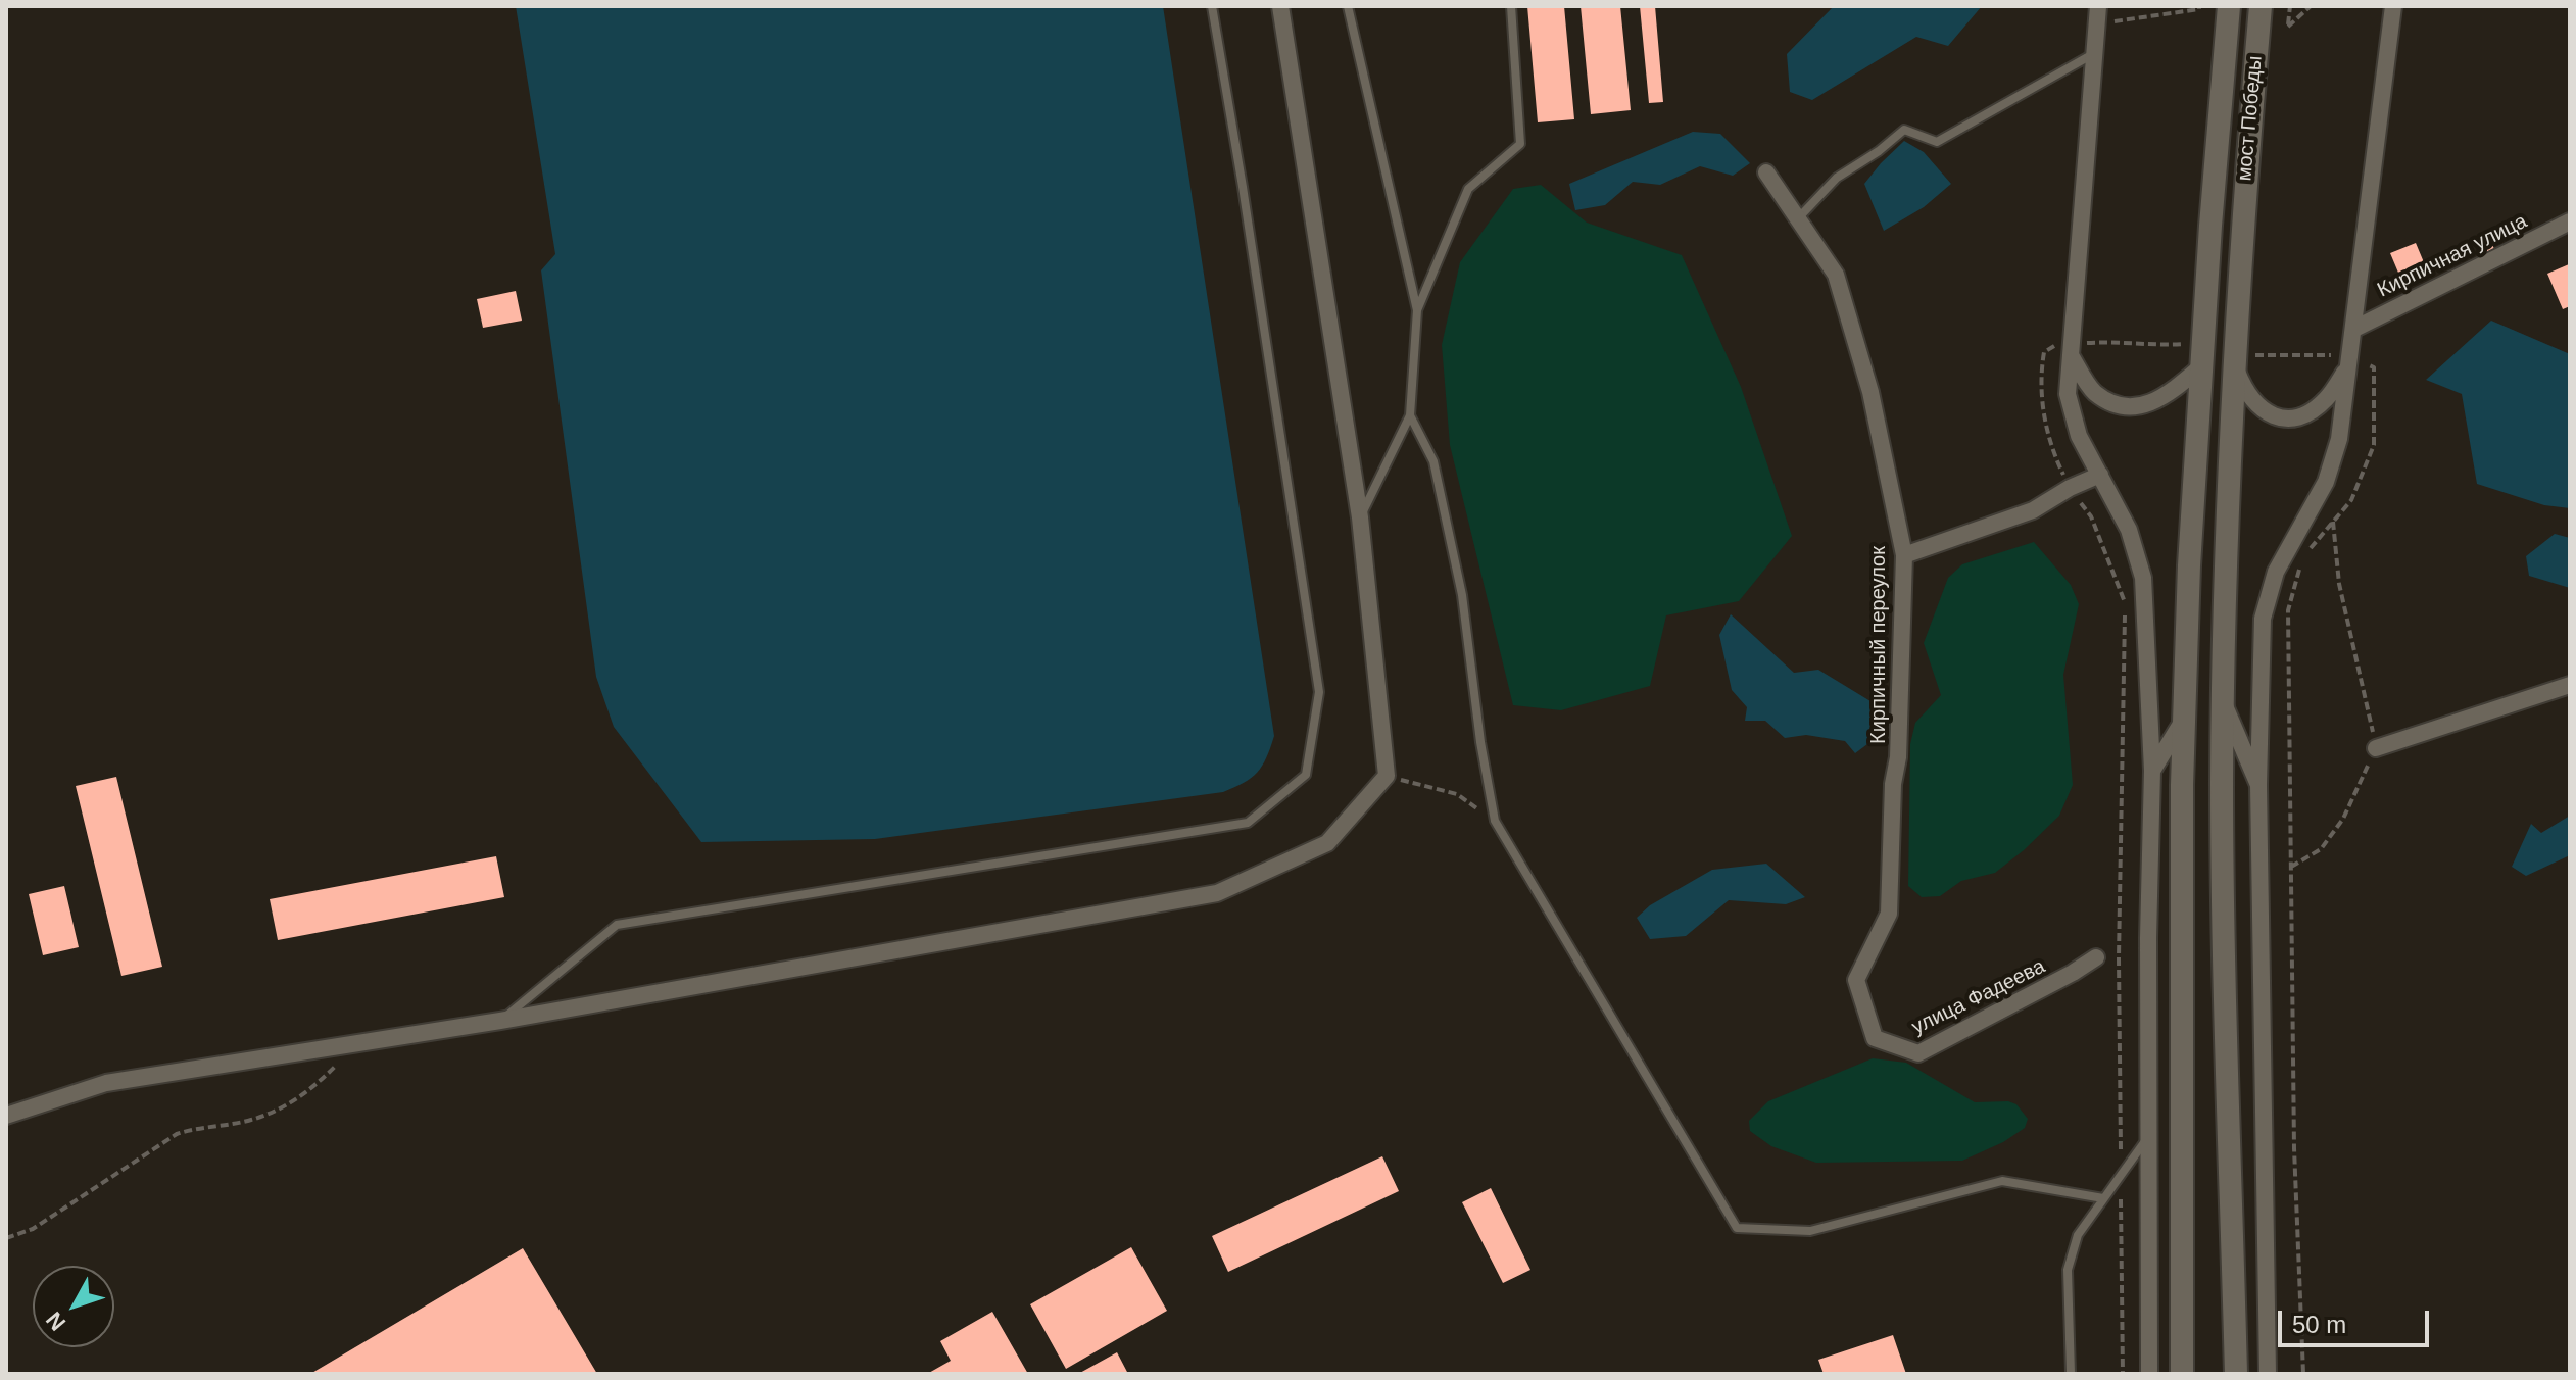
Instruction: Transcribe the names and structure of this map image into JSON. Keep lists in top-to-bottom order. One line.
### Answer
{"streets":{"main road":["мост Победы"],"street":["Кирпичная улица","Кирпичный переулок","улица Фадеева"]},"crossings":[["Кирпичный переулок","улица Фадеева"]],"scale_bar":"50 m","north":"bottom left"}
